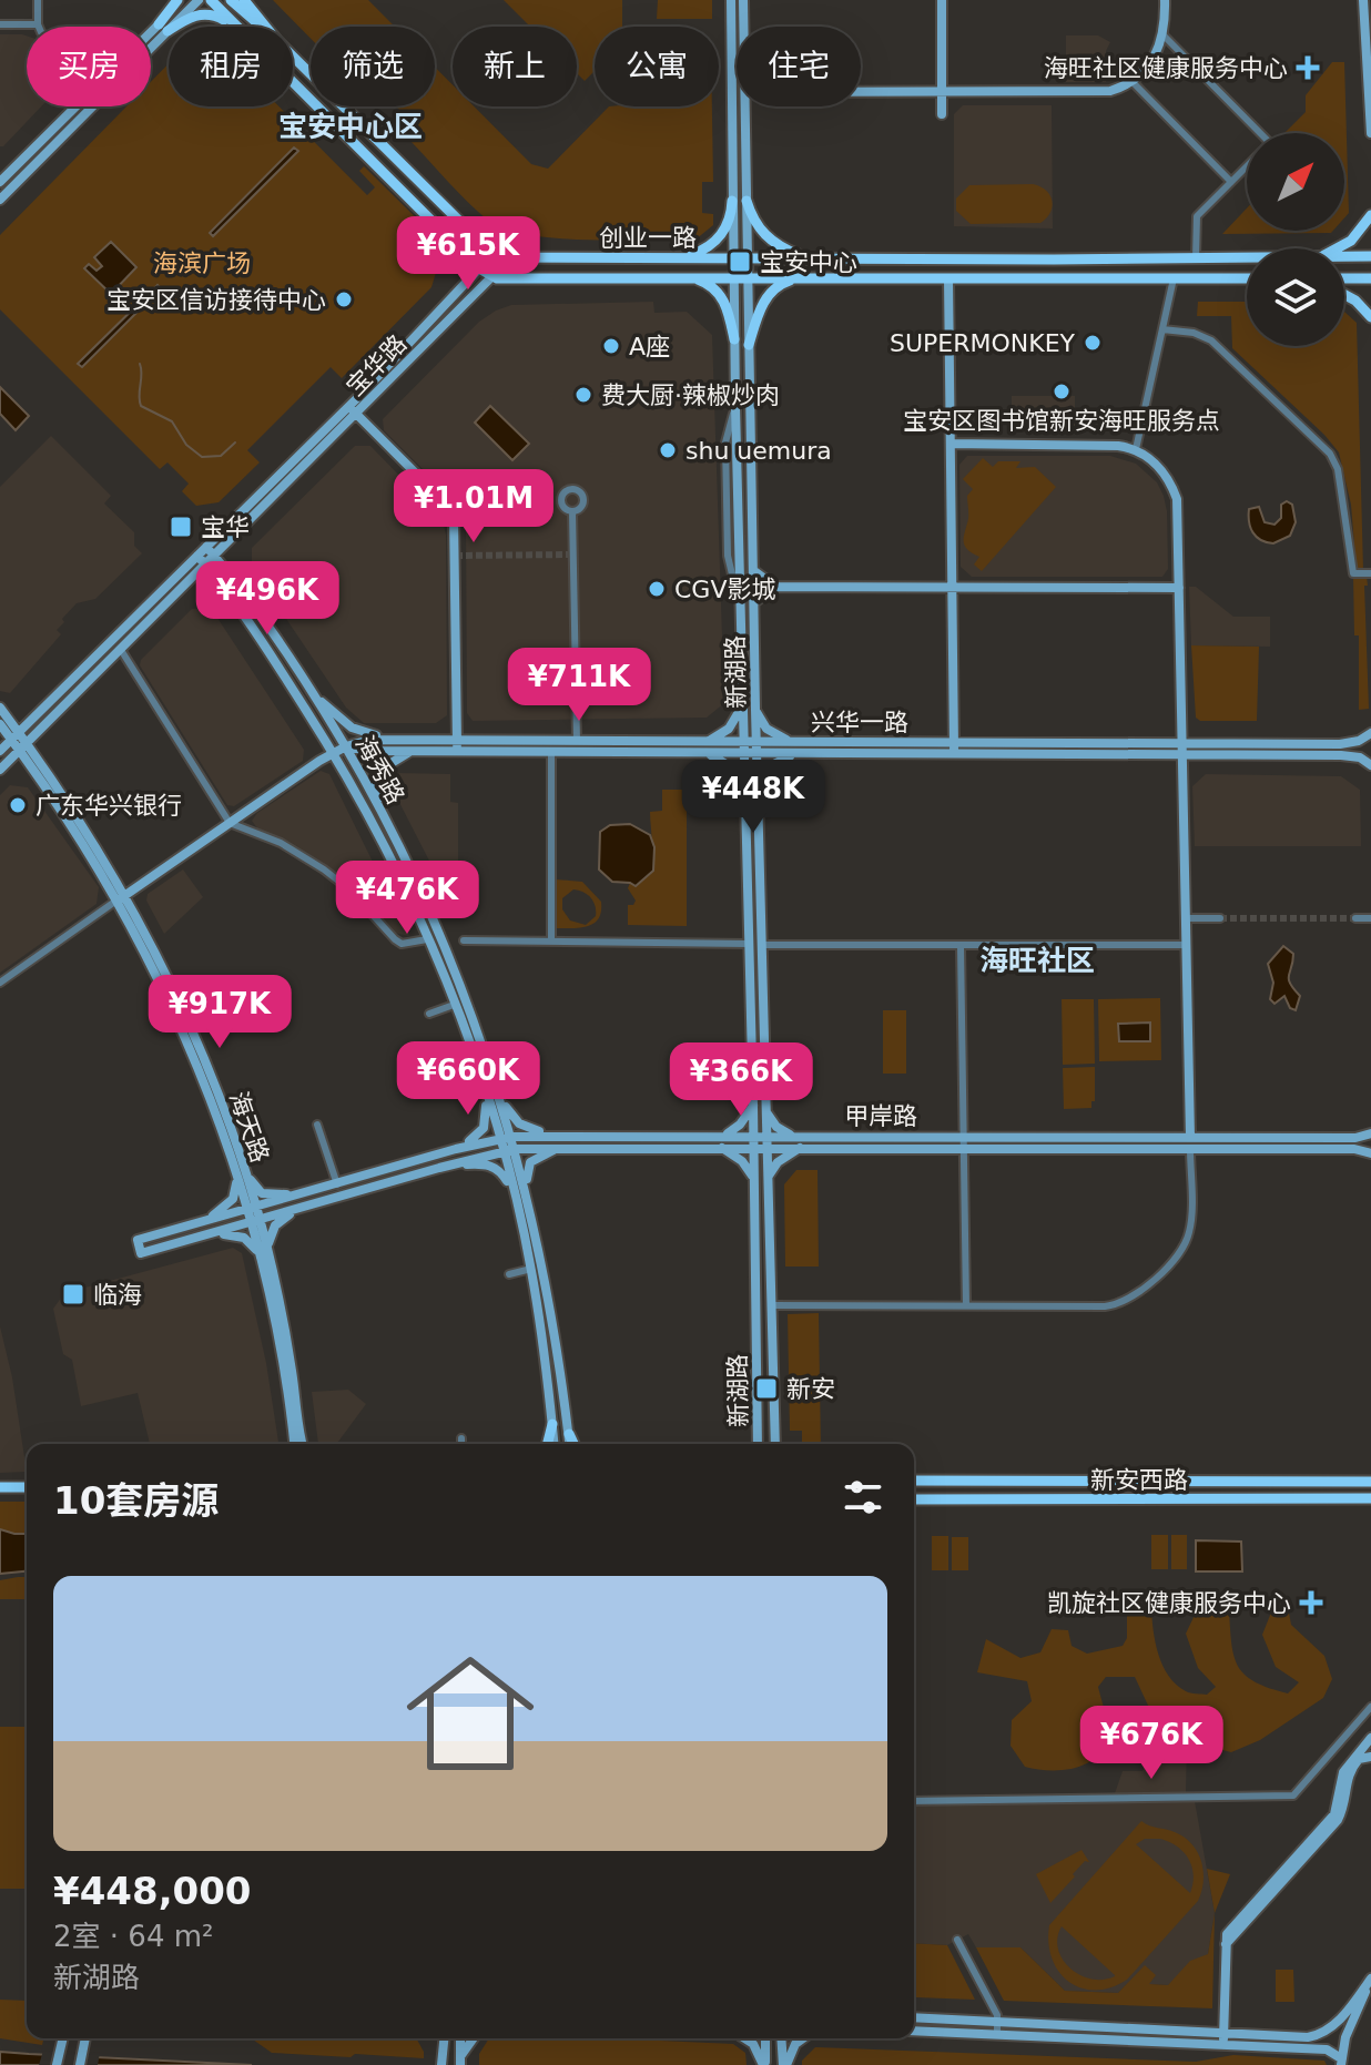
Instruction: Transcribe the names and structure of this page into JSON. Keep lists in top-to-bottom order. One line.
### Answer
{"streets":{"main road":["创业一路","宝华路","新湖路","兴华一路","海秀路","甲岸路","海天路","新安西路"]},"crossings":[["创业一路","宝华路"],["创业一路","新湖路"],["宝华路","海秀路"],["宝华路","海天路"],["新湖路","兴华一路"],["新湖路","甲岸路"],["兴华一路","海秀路"],["兴华一路","海天路"],["海秀路","甲岸路"],["甲岸路","海天路"]],"districts":["宝安中心区","海旺社区"],"parks":["海滨广场"],"places":{"health":["海旺社区健康服务中心","凯旋社区健康服务中心"],"transit":["宝安中心","宝华","临海","新安"],"other":["宝安区信访接待中心","SUPERMONKEY","A座","宝安区图书馆新安海旺服务点","费大厨·辣椒炒肉","shu uemura","CGV影城","广东华兴银行"]},"north":"top right","page":{"chip":["买房","租房","筛选","新上","公寓","住宅"],"price":["¥615K","¥1.01M","¥496K","¥711K","¥448K","¥476K","¥917K","¥660K","¥366K","¥676K"],"heading":"10套房源","list":[{"name":"¥448,000","note":"2室 · 64 m² · 新湖路"}]}}
